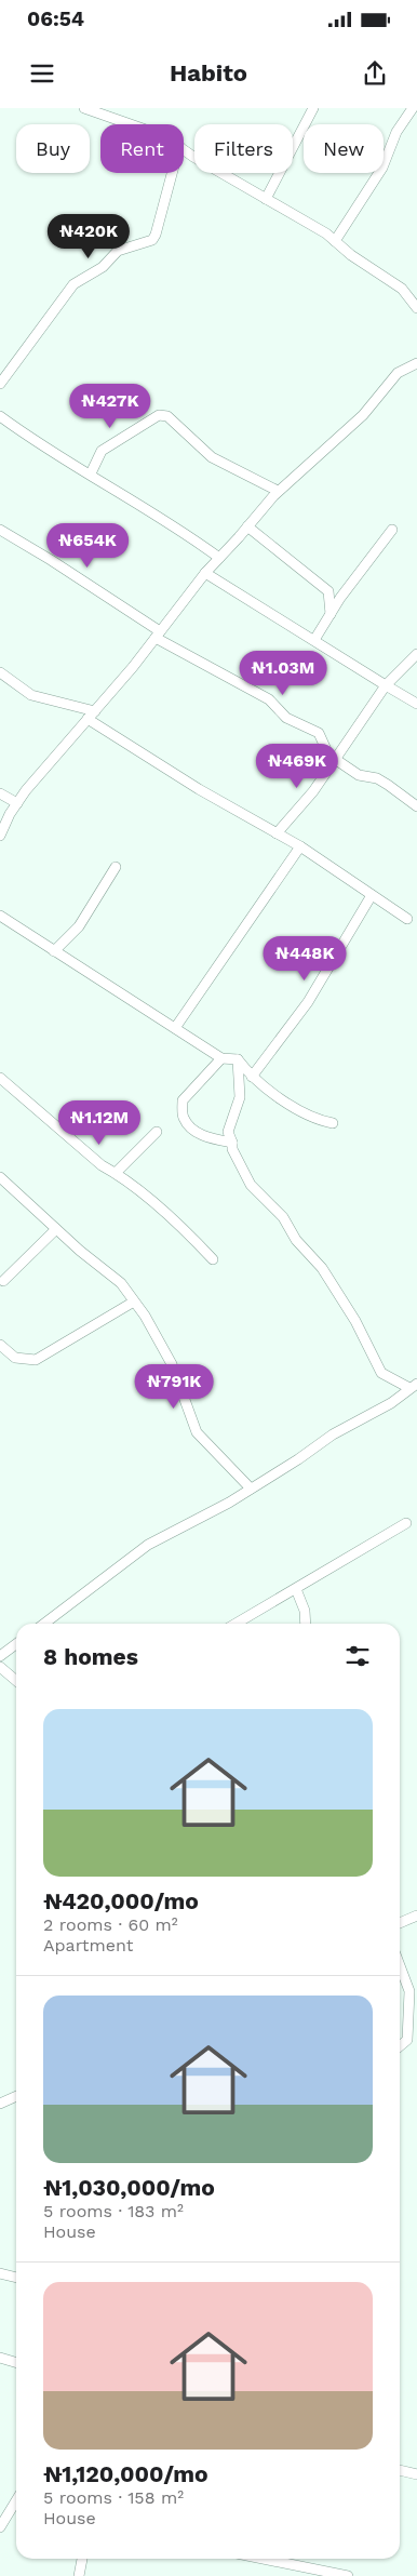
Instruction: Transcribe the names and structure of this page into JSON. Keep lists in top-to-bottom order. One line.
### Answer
{"page":{"status":"06:54","header":"Habito","chip":["Buy","Rent","Filters","New"],"price":["₦420K","₦427K","₦654K","₦1.03M","₦469K","₦448K","₦1.12M","₦791K"],"heading":"8 homes","list":[{"name":"₦420,000/mo","note":"2 rooms · 60 m² · Apartment"},{"name":"₦1,030,000/mo","note":"5 rooms · 183 m² · House"},{"name":"₦1,120,000/mo","note":"5 rooms · 158 m² · House"}]}}
